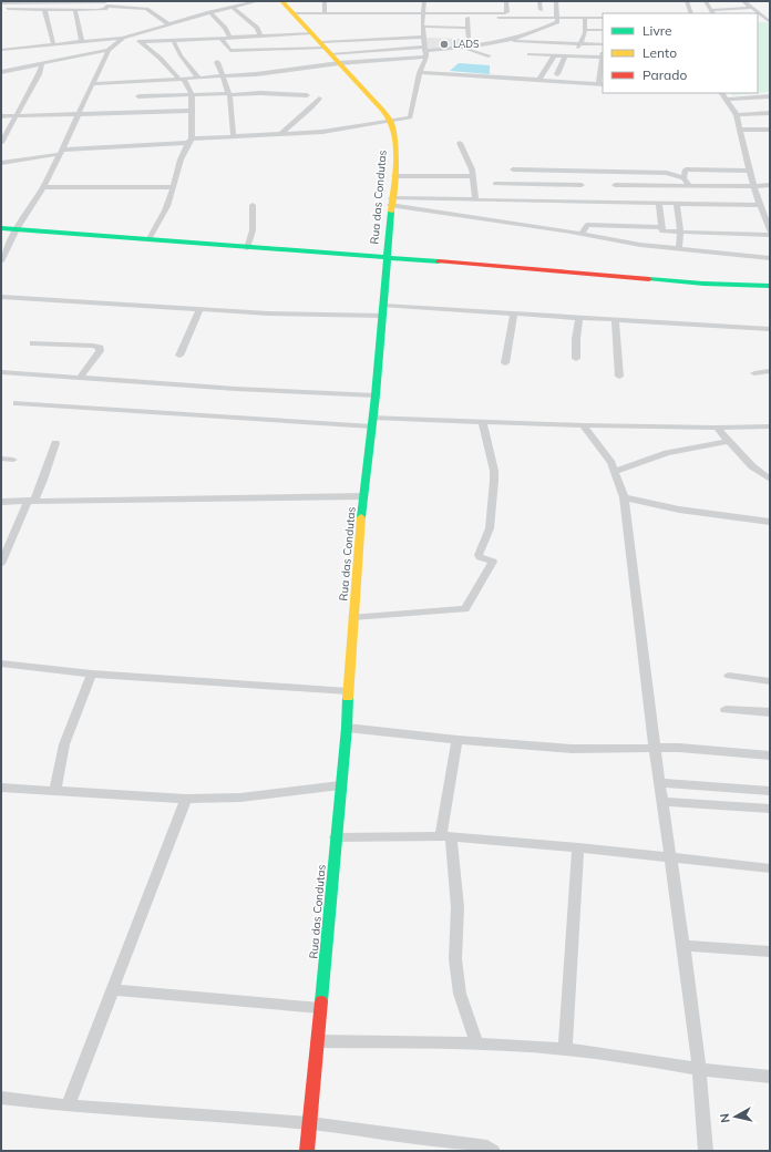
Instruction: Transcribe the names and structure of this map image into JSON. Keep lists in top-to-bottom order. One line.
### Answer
{"streets":{"street":["Rua das Condutas"]},"places":["LADS"],"legend":["Livre","Lento","Parado"],"north":"left"}
